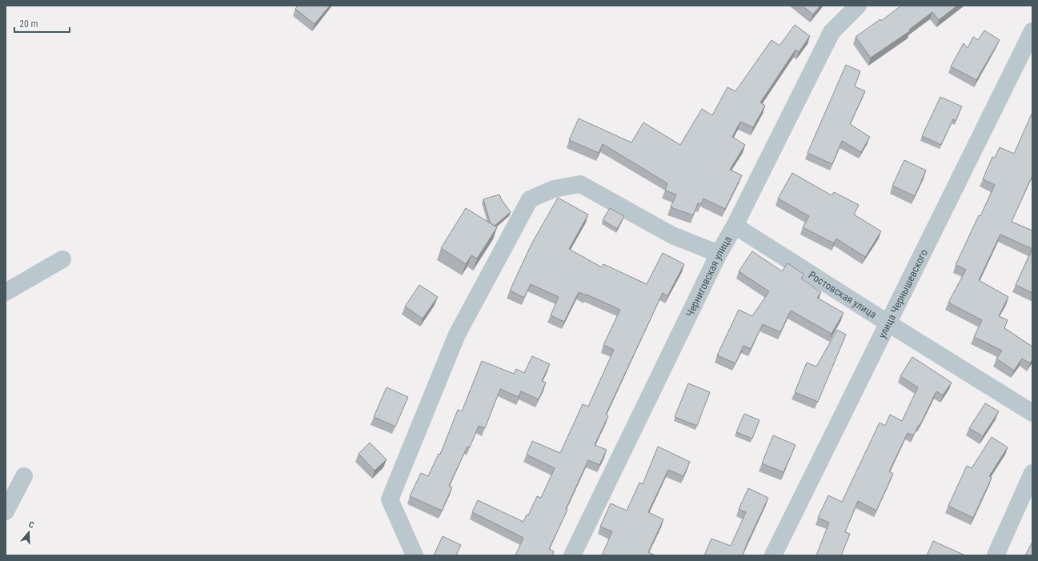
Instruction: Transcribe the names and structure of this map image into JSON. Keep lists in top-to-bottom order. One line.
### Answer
{"streets":{"street":["Черниговская улица","улица Чернышевского","Ростовская улица"]},"crossings":[["Черниговская улица","Ростовская улица"],["улица Чернышевского","Ростовская улица"]],"scale_bar":"20 m","north":"top"}
